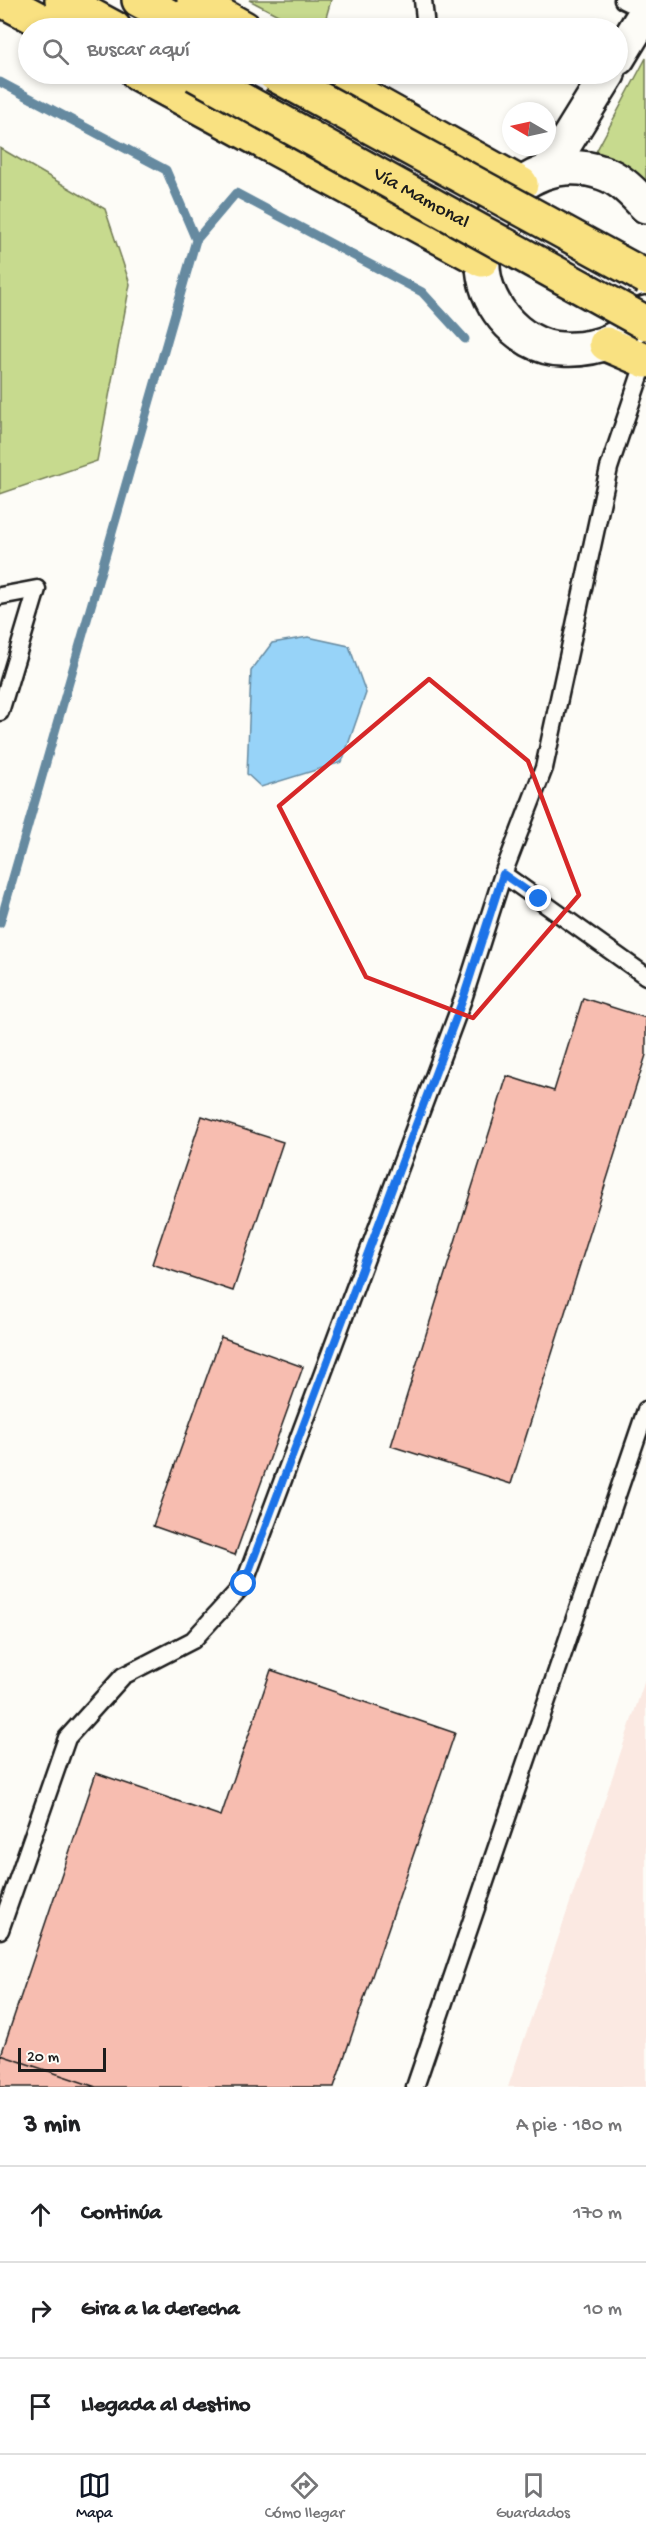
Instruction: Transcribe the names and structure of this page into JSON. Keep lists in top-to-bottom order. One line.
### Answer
{"streets":{"main road":["Vía Mamonal"]},"scale_bar":"20 m","north":"left","page":{"search":"Buscar aquí","scale":"20 m","heading":["3 min","A pie · 180 m"],"list":[["Continúa","170 m"],["Gira a la derecha","10 m"],"Llegada al destino"],"nav":["Mapa","Cómo llegar","Guardados"]}}
